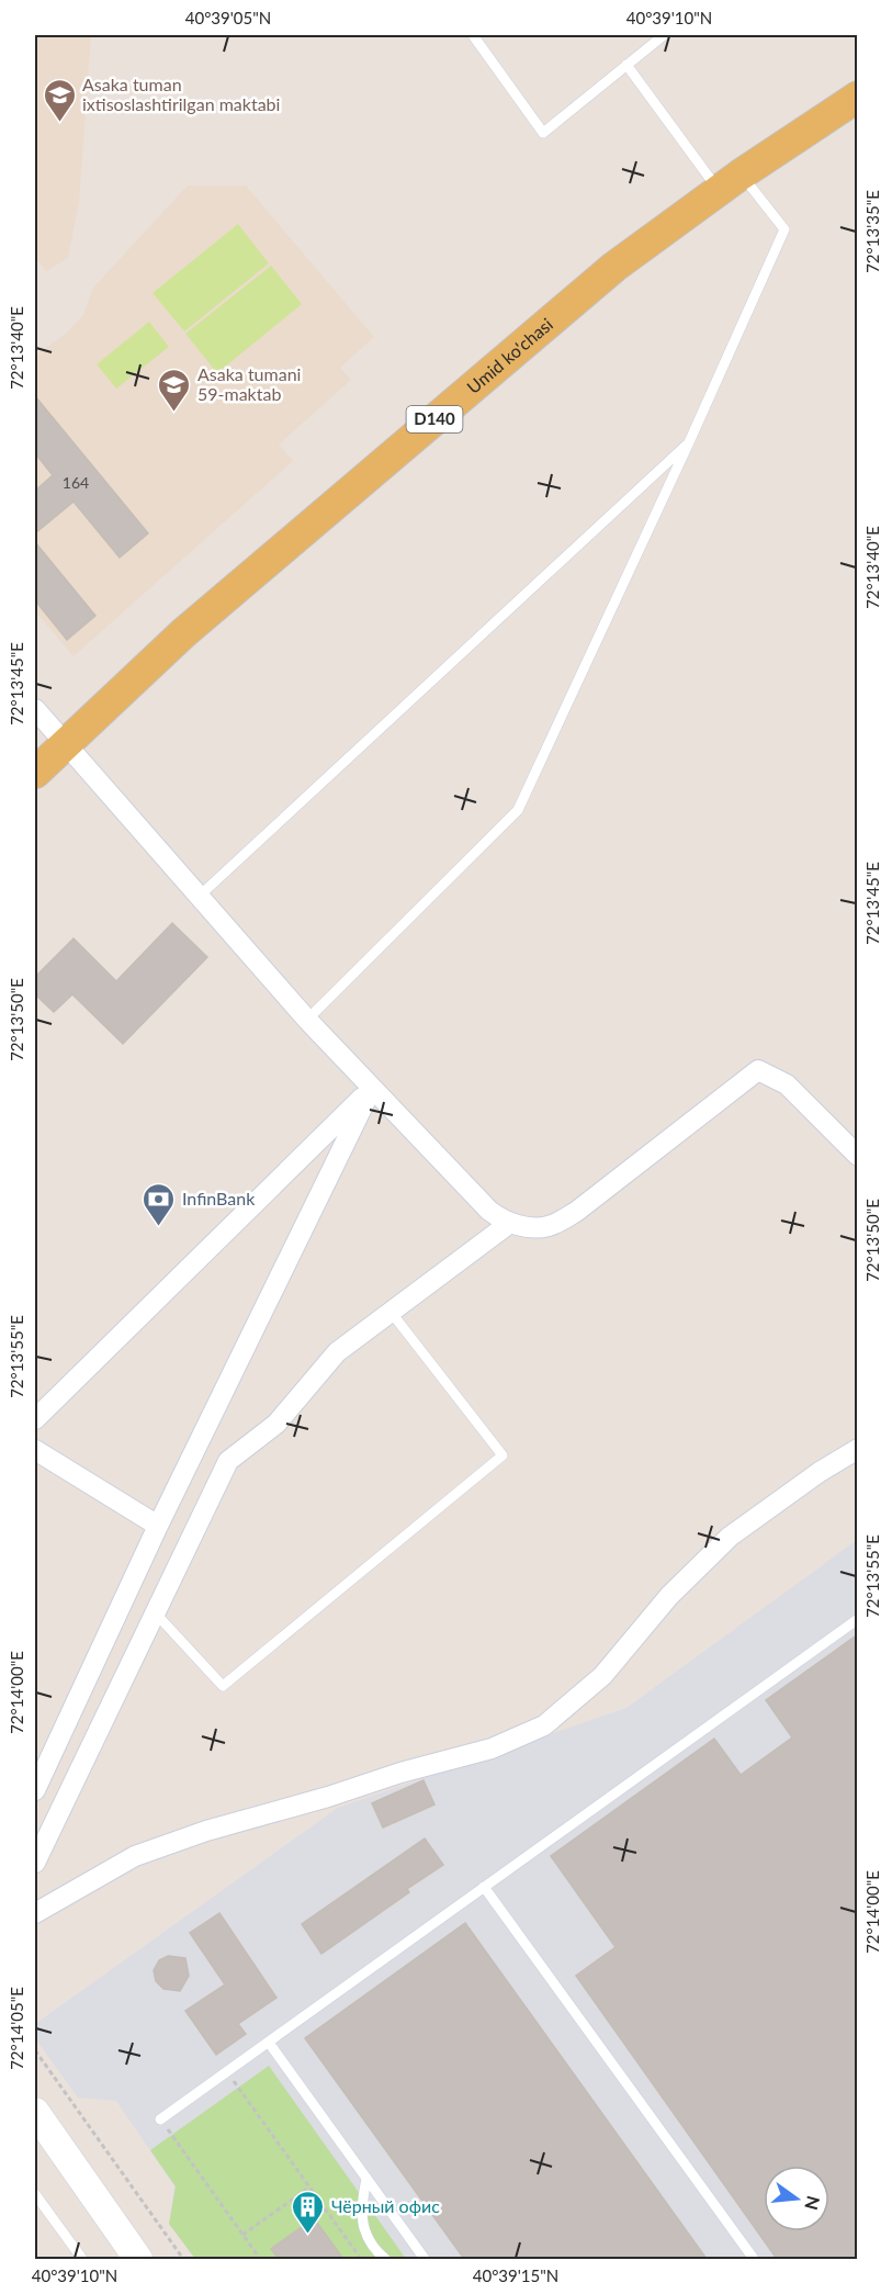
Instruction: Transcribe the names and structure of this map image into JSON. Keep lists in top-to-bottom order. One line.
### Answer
{"streets":{"main road":["Umid ko'chasi","D140"]},"places":{"school or university":["Asaka tuman ixtisoslashtirilgan maktabi","Asaka tumani 59-maktab"],"bank":["InfinBank"],"building":["Чёрный офис"]},"house_numbers":["164"],"north":"right","coordinates":["40°39'05\"N","40°39'10\"N","72°13'35\"E","72°13'40\"E","72°13'45\"E","72°13'50\"E","72°13'55\"E","72°14'00\"E","72°14'05\"E","40°39'15\"N"]}
